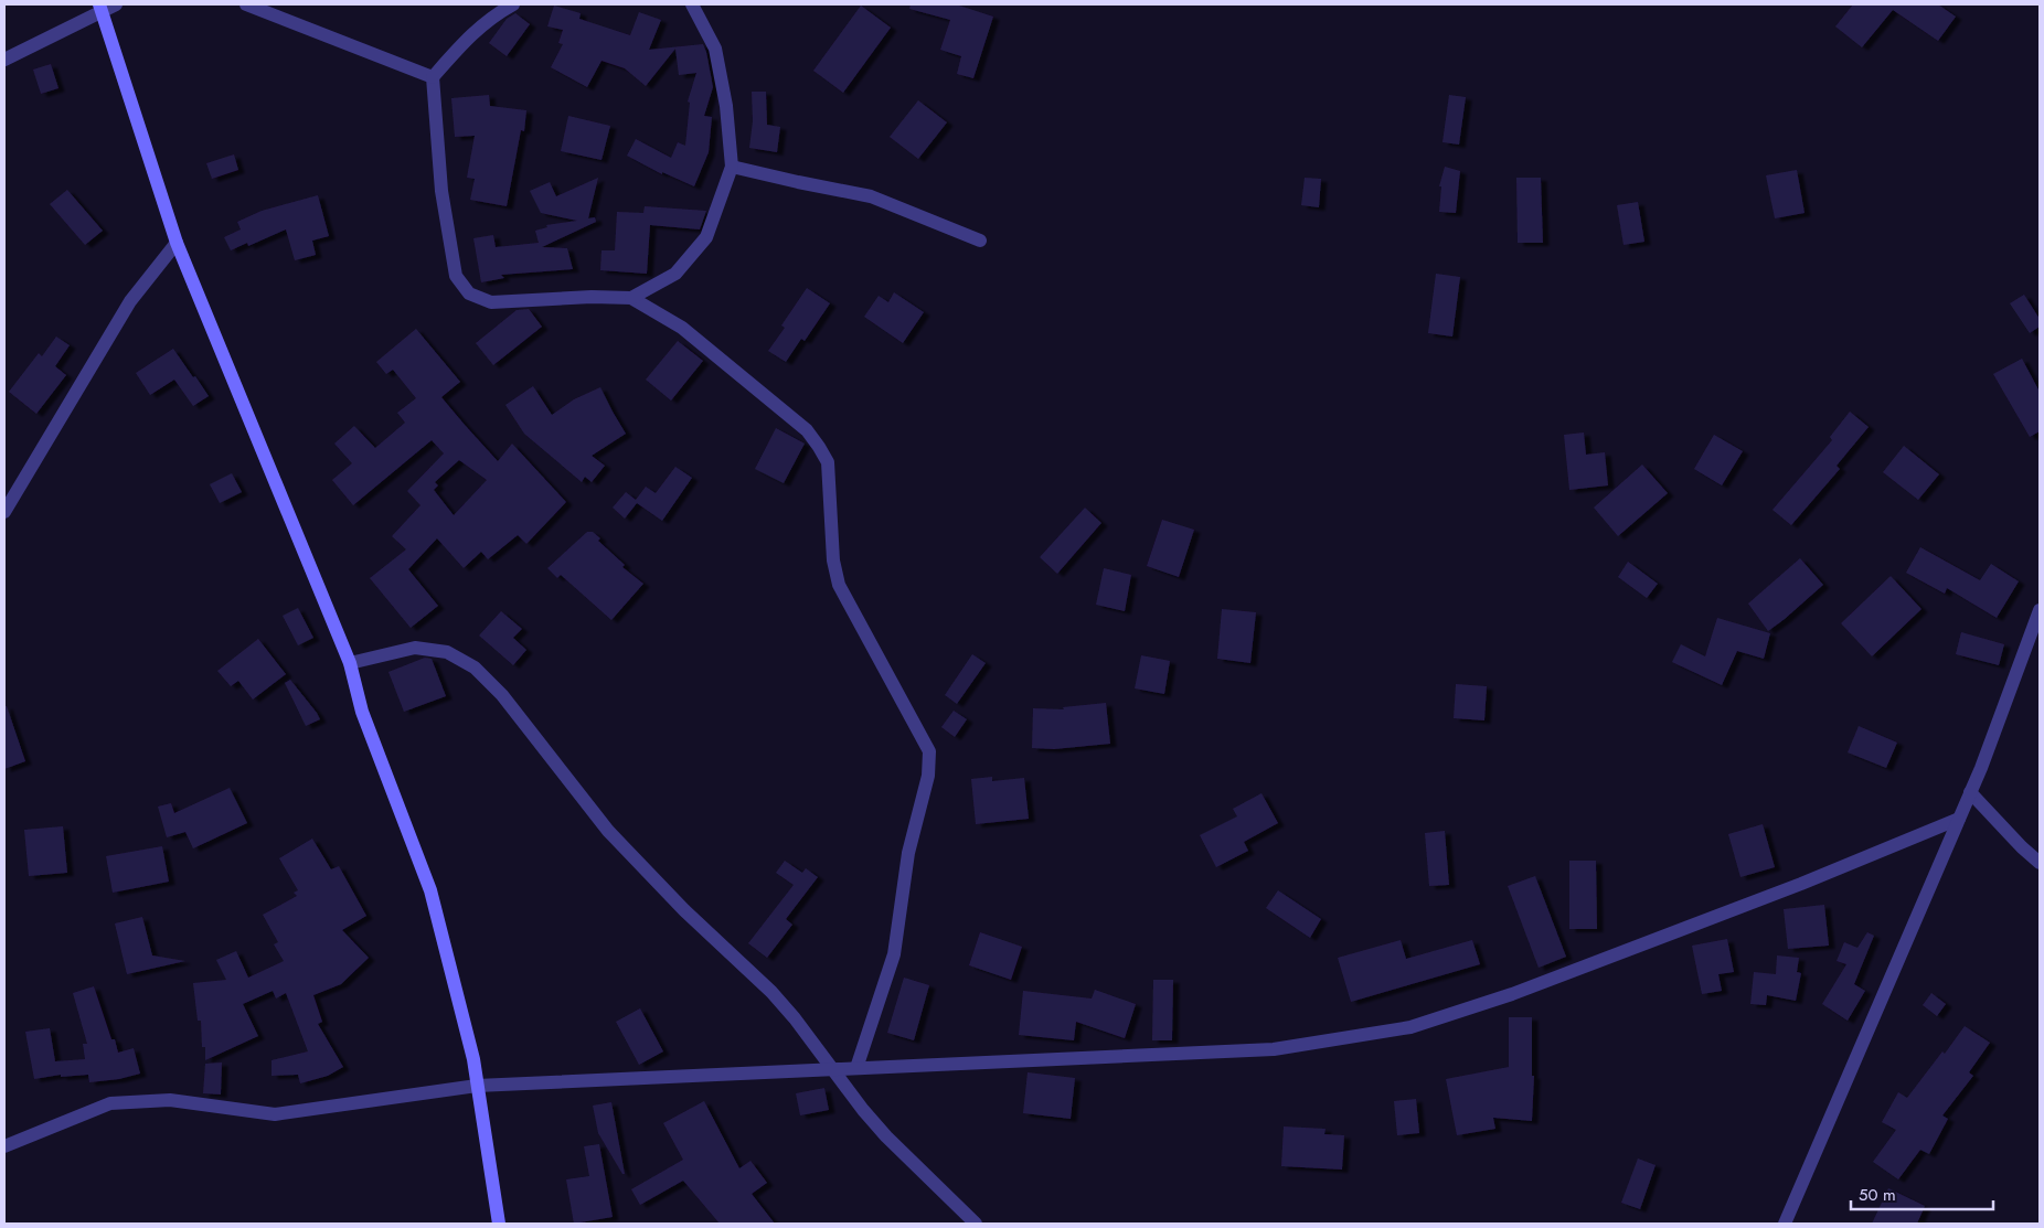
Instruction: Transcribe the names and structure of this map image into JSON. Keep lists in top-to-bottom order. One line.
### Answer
{"scale_bar":"50 m"}
